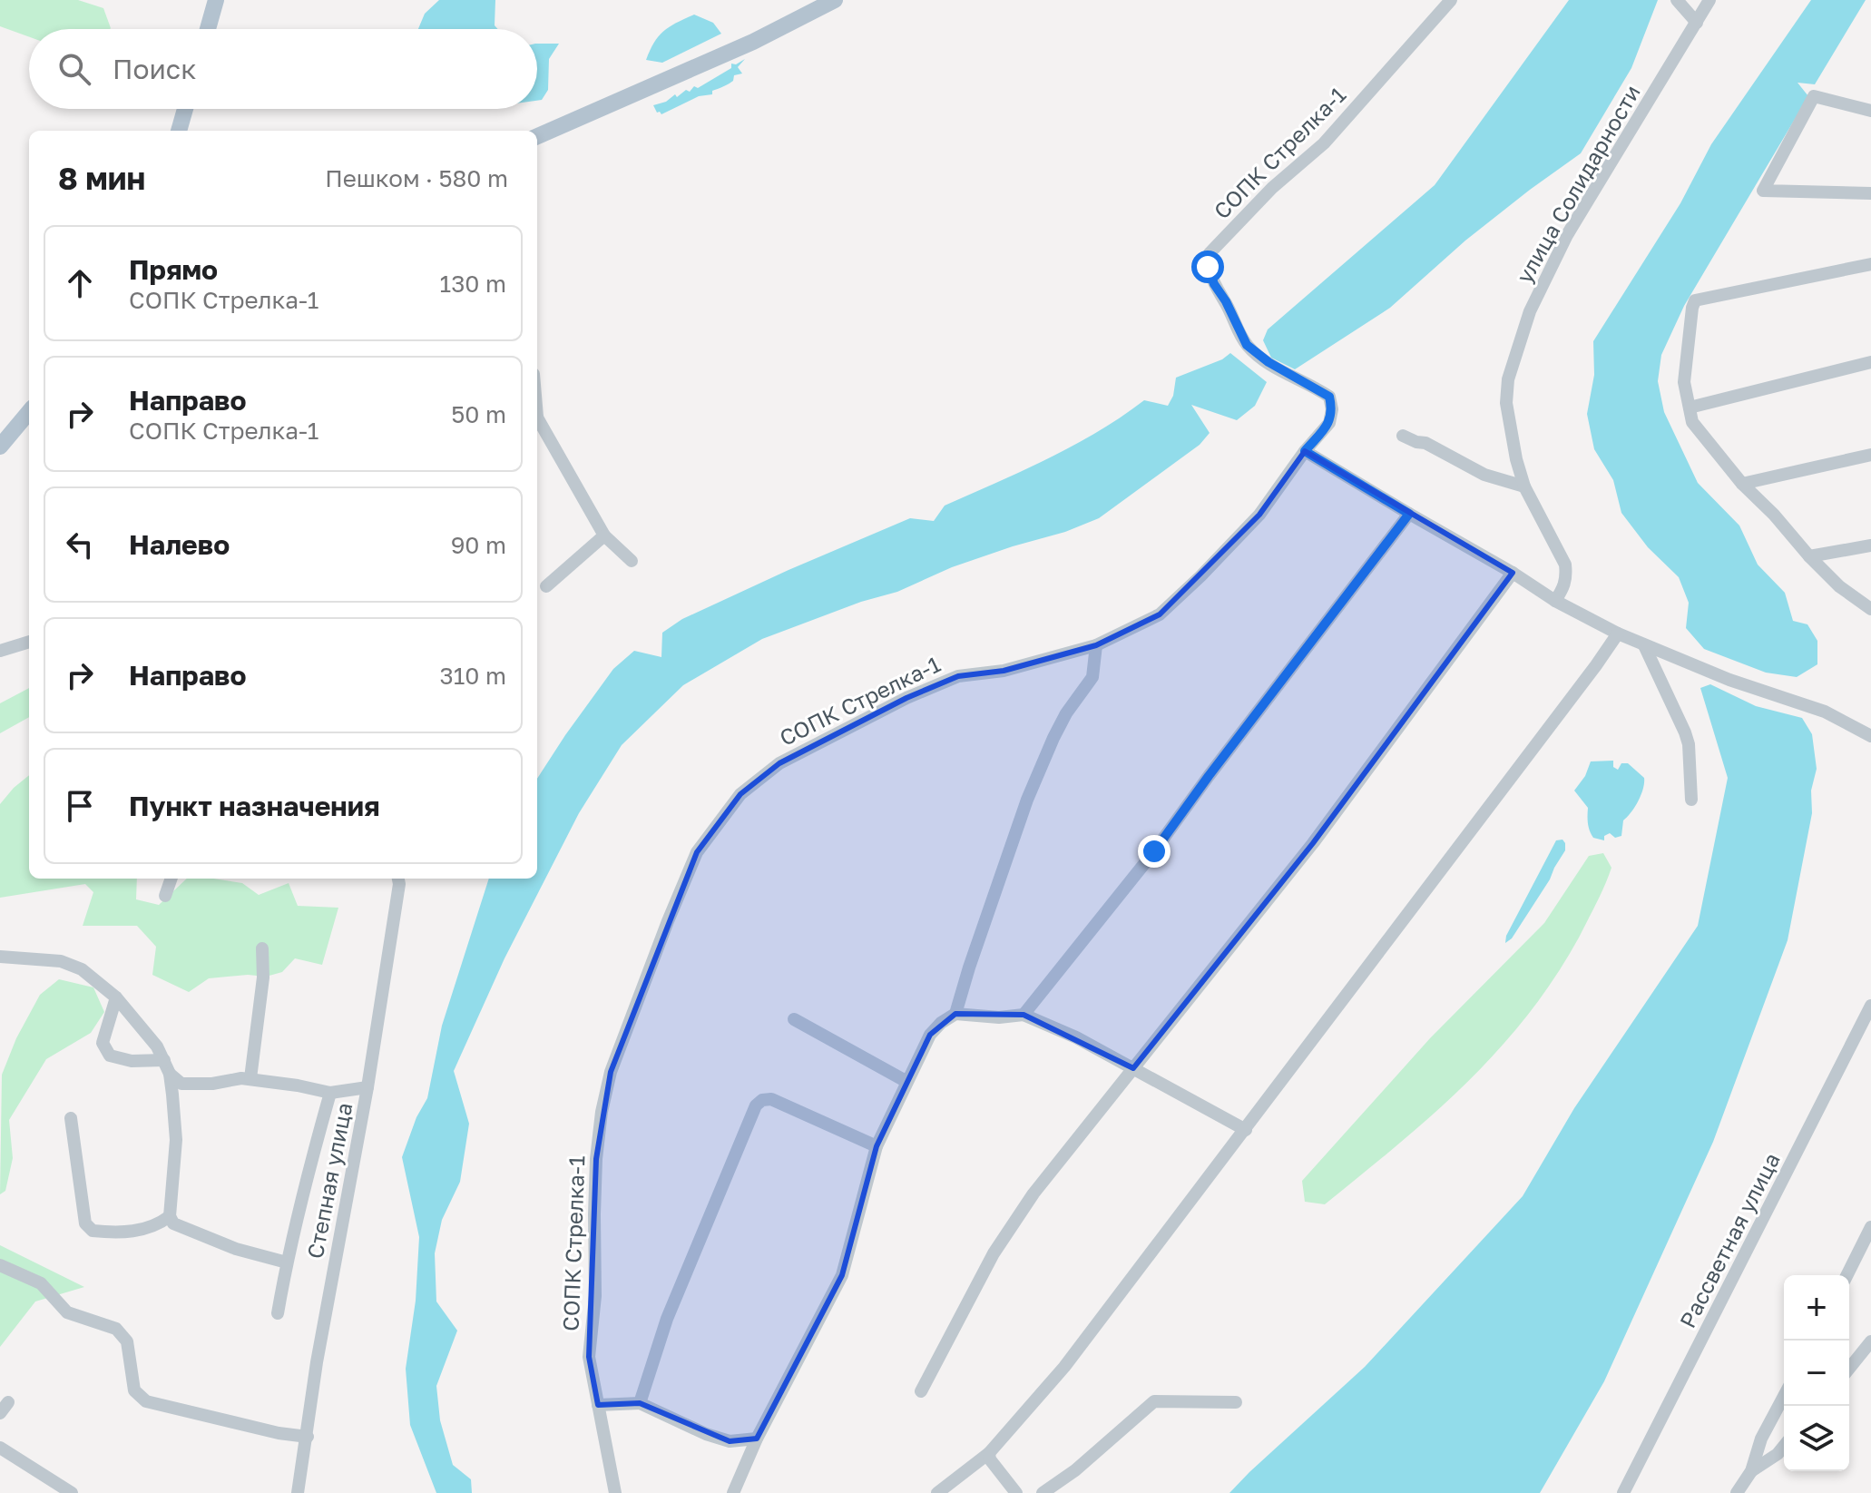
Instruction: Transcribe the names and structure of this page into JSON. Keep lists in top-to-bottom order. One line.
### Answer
{"streets":{"street":["СОПК Стрелка-1","улица Солидарности","Степная улица","Рассветная улица"]},"page":{"search":"Поиск","heading":["8 мин","Пешком · 580 m"],"list":[["Прямо","СОПК Стрелка-1","130 m"],["Направо","СОПК Стрелка-1","50 m"],["Налево","90 m"],["Направо","310 m"],"Пункт назначения"],"map_buttons":["+","−"]}}
